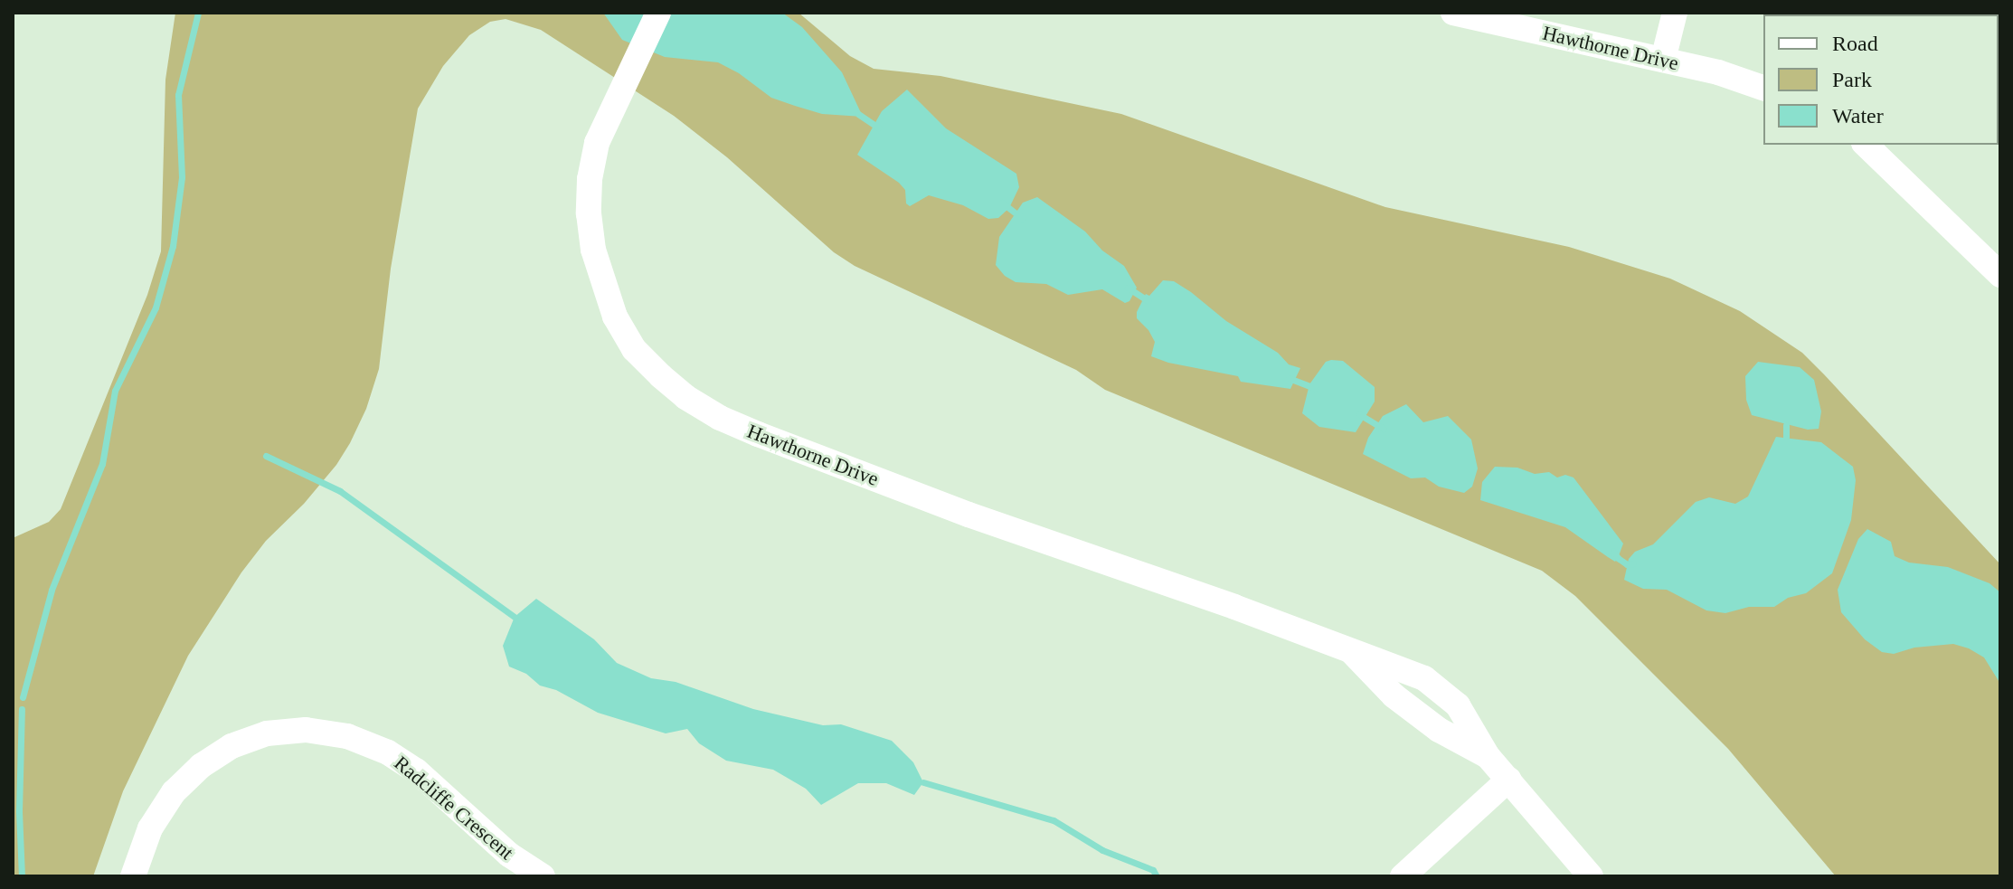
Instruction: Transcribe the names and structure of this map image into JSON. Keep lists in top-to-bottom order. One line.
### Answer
{"streets":{"street":["Hawthorne Drive","Radcliffe Crescent"]},"legend":["Road","Park","Water"]}
